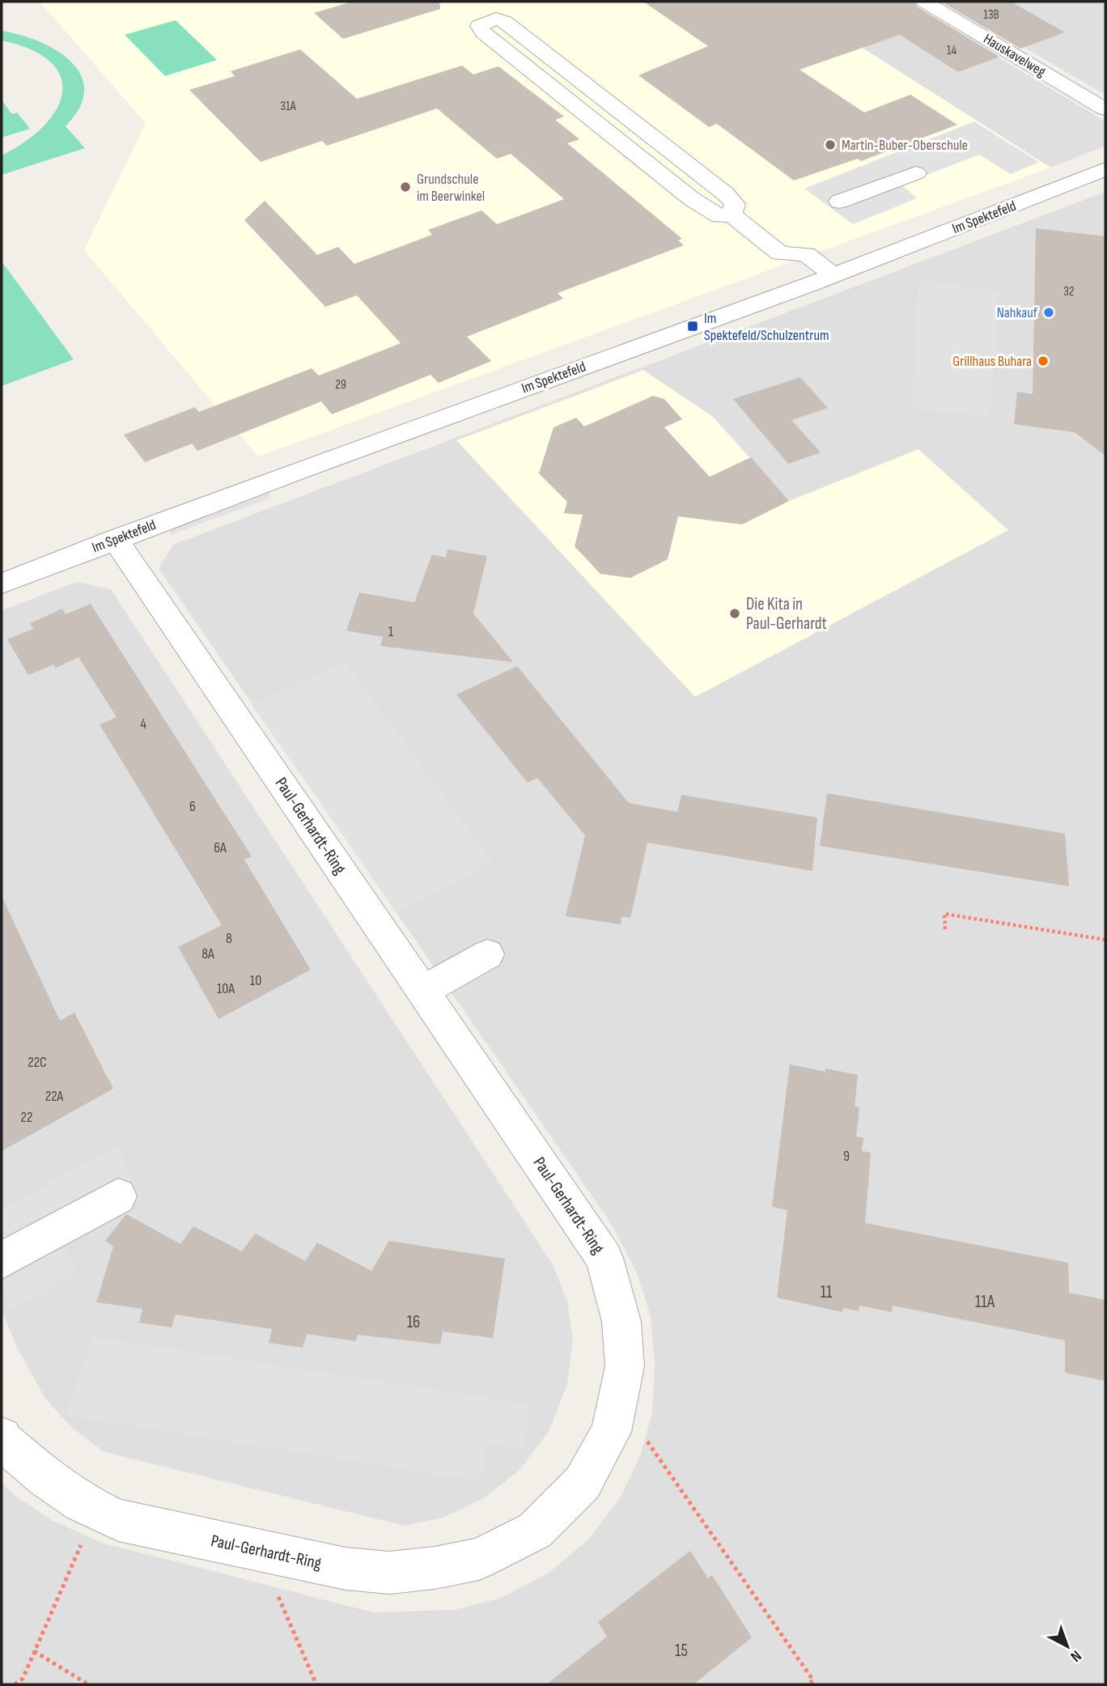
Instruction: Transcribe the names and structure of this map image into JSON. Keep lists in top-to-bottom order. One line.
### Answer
{"streets":{"street":["Hauskavelweg","Im Spektefeld","Paul-Gerhardt-Ring"]},"crossings":[["Im Spektefeld","Paul-Gerhardt-Ring"]],"places":{"other":["Martin-Buber-Oberschule","Grundschule im Beerwinkel","Nahkauf","Grillhaus Buhara","Die Kita in Paul-Gerhardt"],"transit":["Im Spektefeld/Schulzentrum"]},"house_numbers":["13B","14","31A","32","29","1","4","6","6A","8","8A","10","10A","22C","22A","22","9","11","11A","16","15"],"north":"bottom right"}
